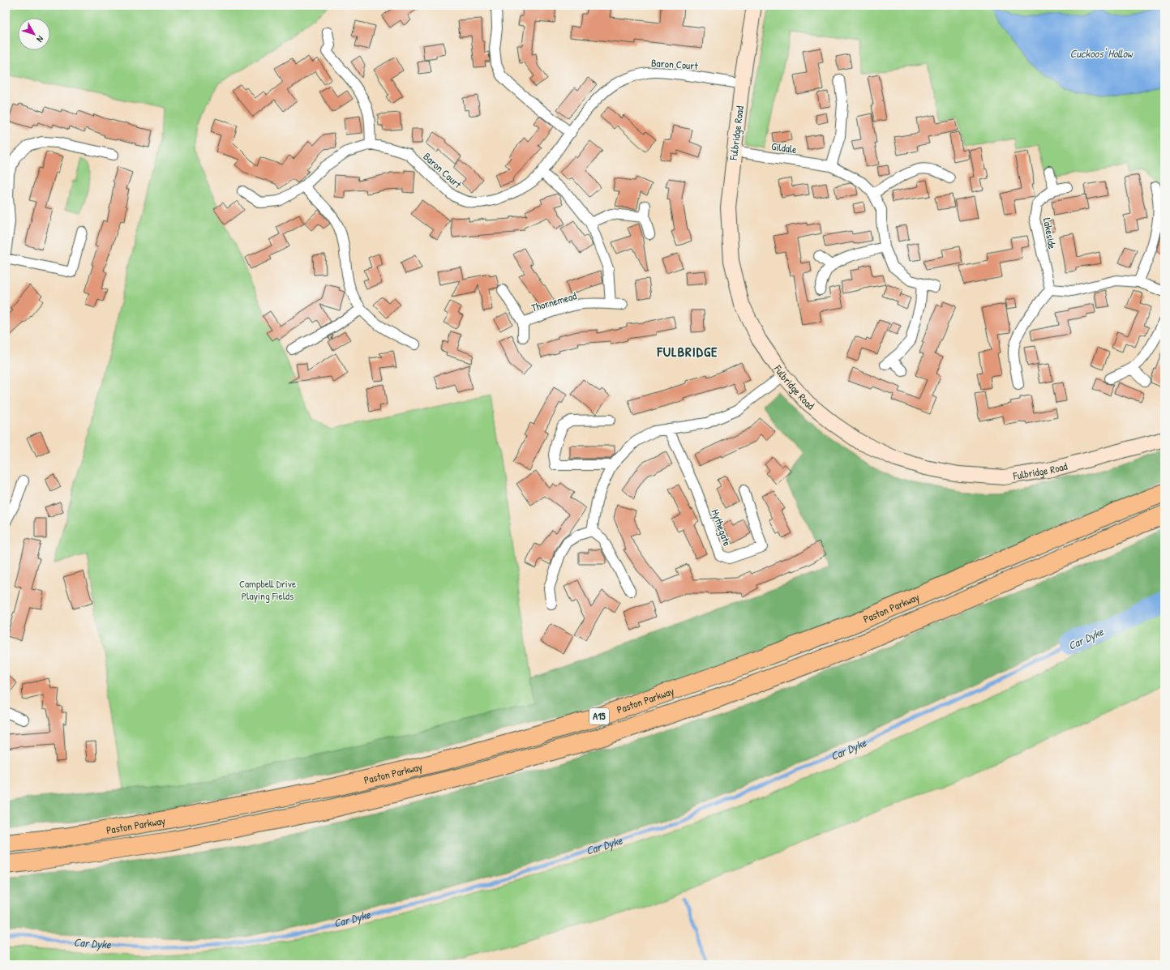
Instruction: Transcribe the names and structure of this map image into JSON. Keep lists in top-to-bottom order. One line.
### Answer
{"streets":{"highway":["Paston Parkway","A15"],"street":["Baron Court","Fulbridge Road","Gildale","Lakeside","Thornemead","Hythegate"]},"crossings":[["Baron Court","Fulbridge Road"],["Fulbridge Road","Gildale"]],"districts":["FULBRIDGE"],"water":["Cuckoos' Hollow","Car Dyke"],"parks":["Campbell Drive Playing Fields"],"north":"bottom right"}
